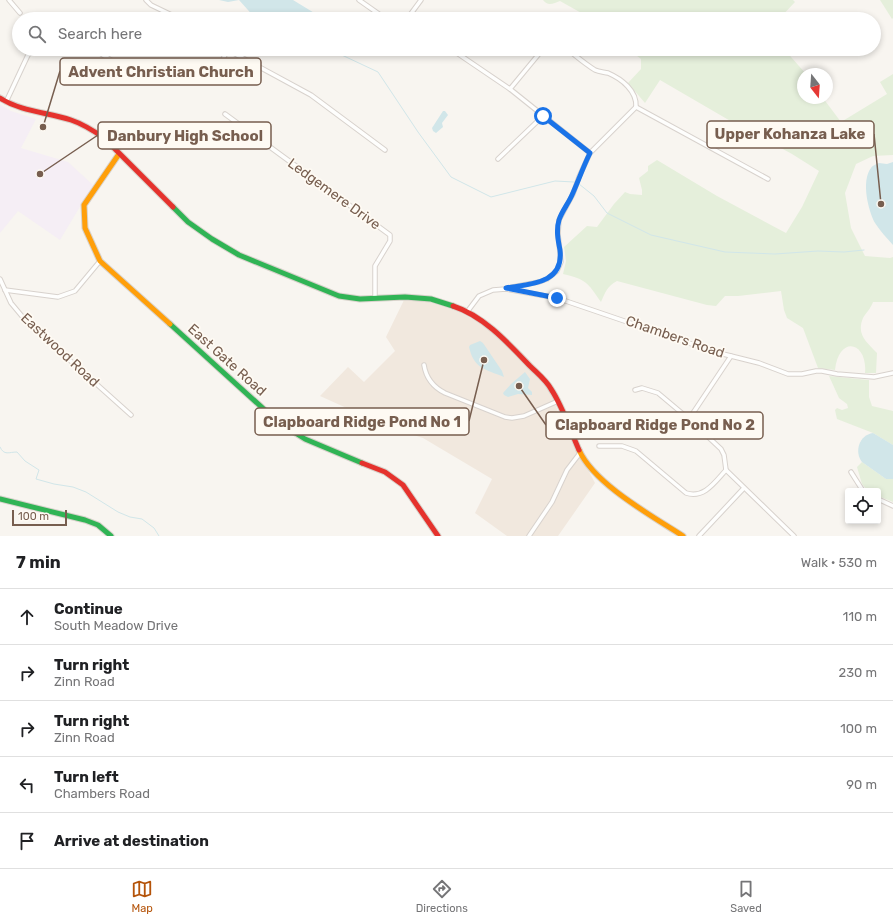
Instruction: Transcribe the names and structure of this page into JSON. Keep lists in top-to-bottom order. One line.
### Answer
{"streets":{"main road":["East Gate Road"],"street":["Ledgemere Drive","Chambers Road","Eastwood Road"]},"places":["Advent Christian Church","Danbury High School","Upper Kohanza Lake","Clapboard Ridge Pond No 1","Clapboard Ridge Pond No 2"],"scale_bar":"100 m","north":"bottom","page":{"search":"Search here","scale":"100 m","heading":["7 min","Walk · 530 m"],"list":[["Continue","South Meadow Drive","110 m"],["Turn right","Zinn Road","230 m"],["Turn right","Zinn Road","100 m"],["Turn left","Chambers Road","90 m"],"Arrive at destination"],"nav":["Map","Directions","Saved"]}}
